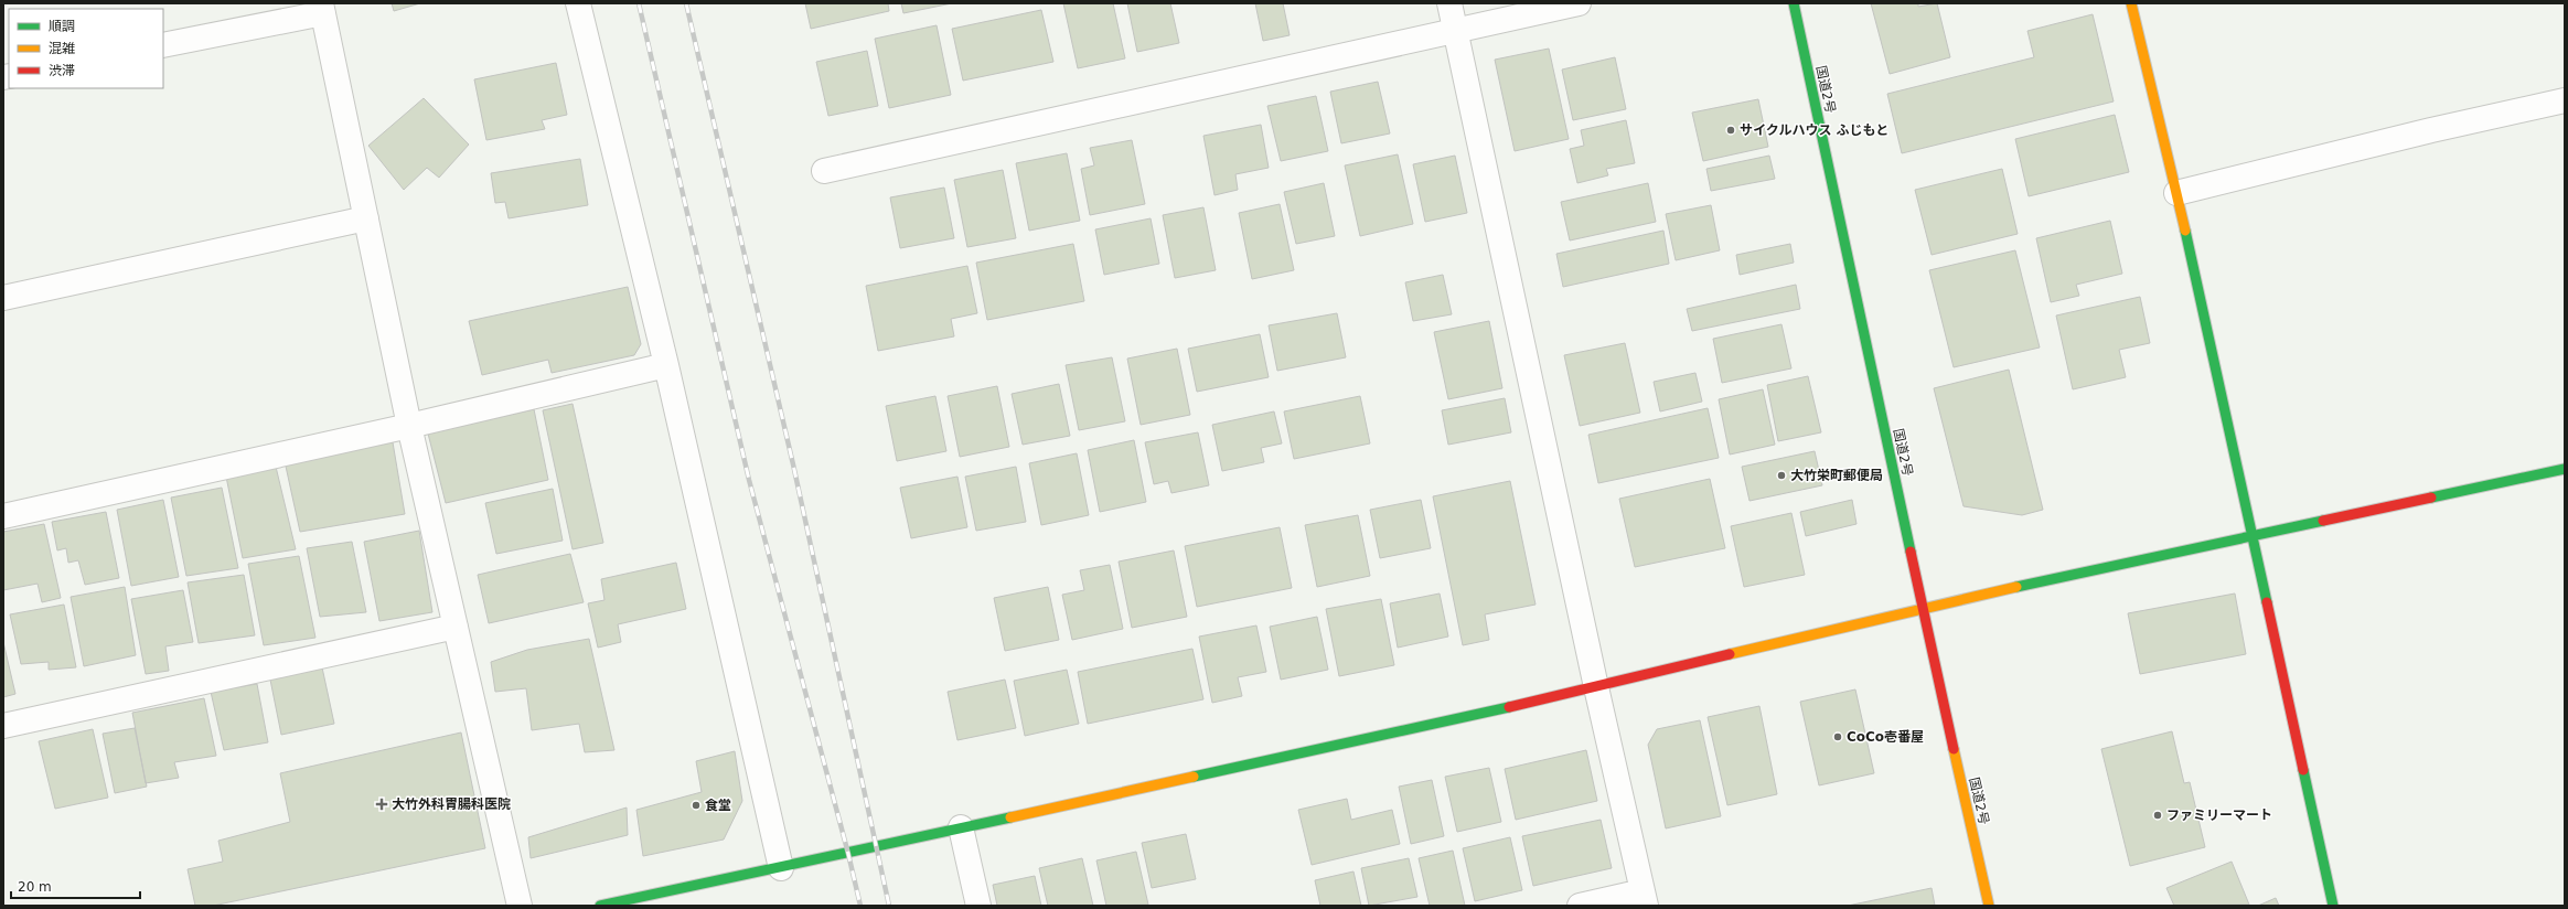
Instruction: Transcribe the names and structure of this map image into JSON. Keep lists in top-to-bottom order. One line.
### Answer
{"streets":{"main road":["国道2号"]},"places":{"other":["サイクルハウス ふじもと","大竹栄町郵便局","CoCo壱番屋","食堂","ファミリーマート"],"health":["大竹外科胃腸科医院"]},"legend":["順調","混雑","渋滞"],"scale_bar":"20 m"}
